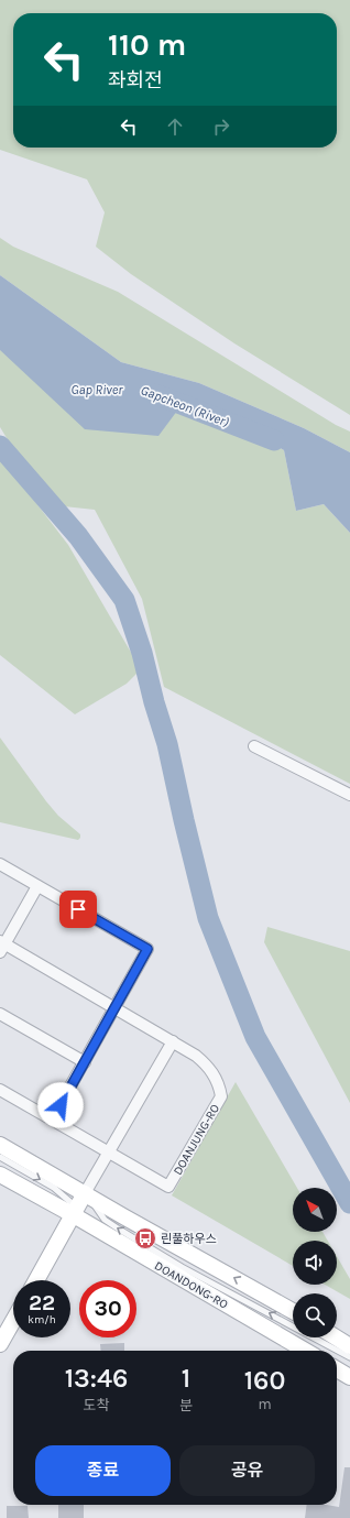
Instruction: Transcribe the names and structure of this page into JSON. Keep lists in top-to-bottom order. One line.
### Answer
{"streets":{"main road":["DOANDONG-RO"],"street":["DOANJUNG-RO"]},"water":["Gap River","Gapcheon (River)"],"places":{"bus stop":["린풀하우스"]},"north":"top left","page":{"turn":["110 m","좌회전"],"speed":"22 km/h","limit":"30","eta":["13:46","도착","1","분","160","m"],"buttons":["종료","공유"]}}
